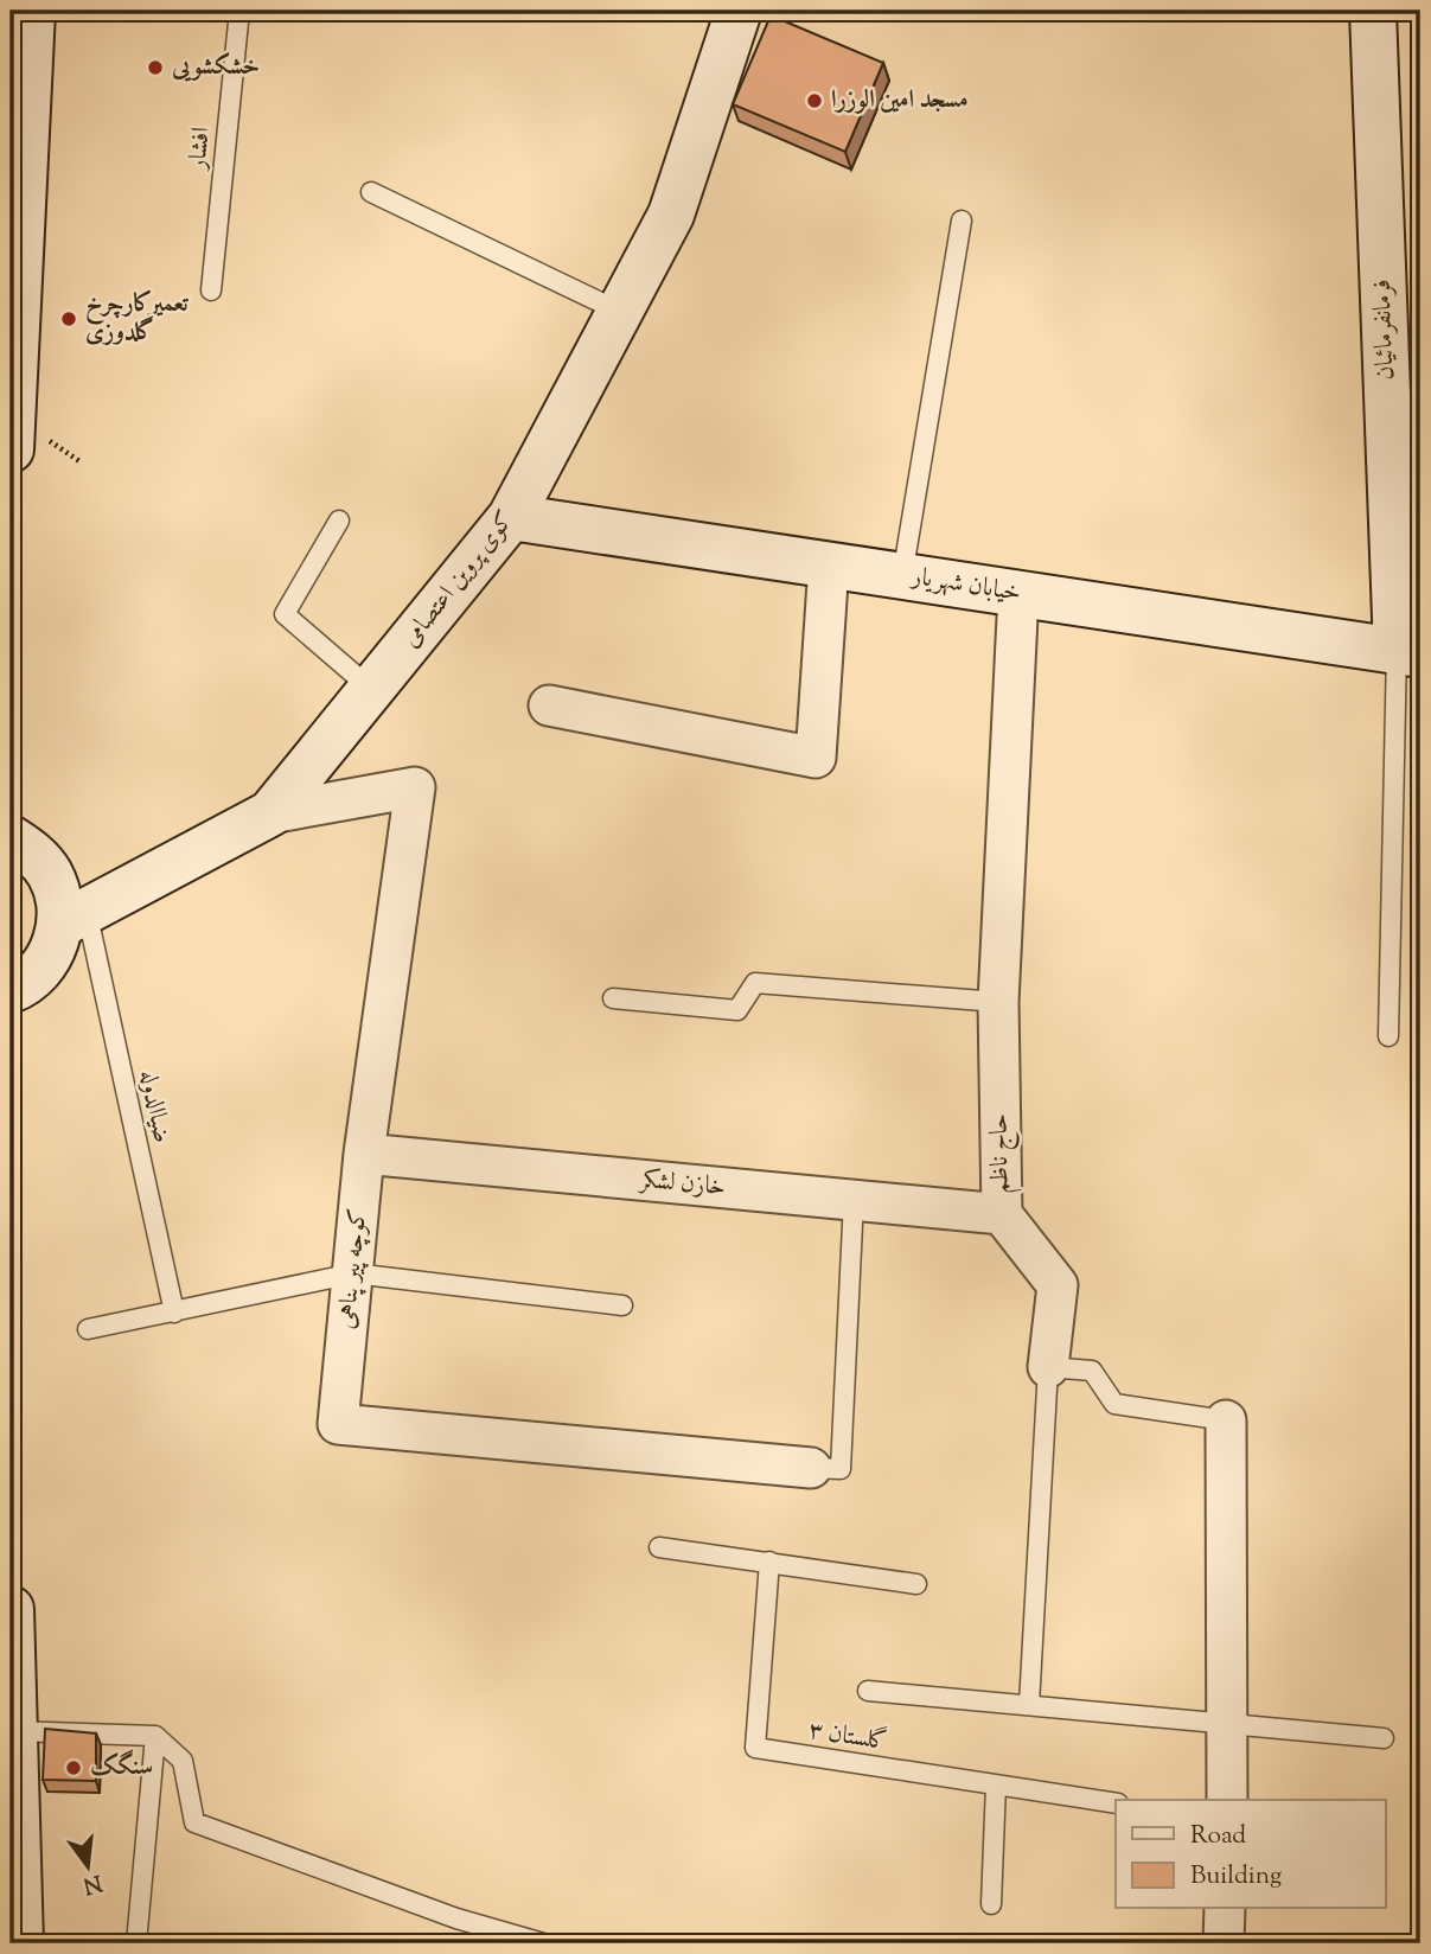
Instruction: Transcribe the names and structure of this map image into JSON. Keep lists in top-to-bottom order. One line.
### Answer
{"streets":{"street":["فرمانفرمائیان","کوی پروین اعتصامی","خیابان شهریار","حاج ناظم","خازن لشکر","کوچه پیر پناهی"],"lane":["افشار","ضیاالدوله","گلستان ۳"]},"crossings":[["فرمانفرمائیان","خیابان شهریار"],["کوی پروین اعتصامی","خیابان شهریار"],["کوی پروین اعتصامی","ضیاالدوله"],["کوی پروین اعتصامی","کوچه پیر پناهی"],["خیابان شهریار","حاج ناظم"],["حاج ناظم","خازن لشکر"],["خازن لشکر","کوچه پیر پناهی"]],"places":["خشکشویی","مسجد امین الوزرا","تعمیرکارچرخ گلدوزی","سنگک"],"legend":["Road","Building"],"north":"bottom"}
